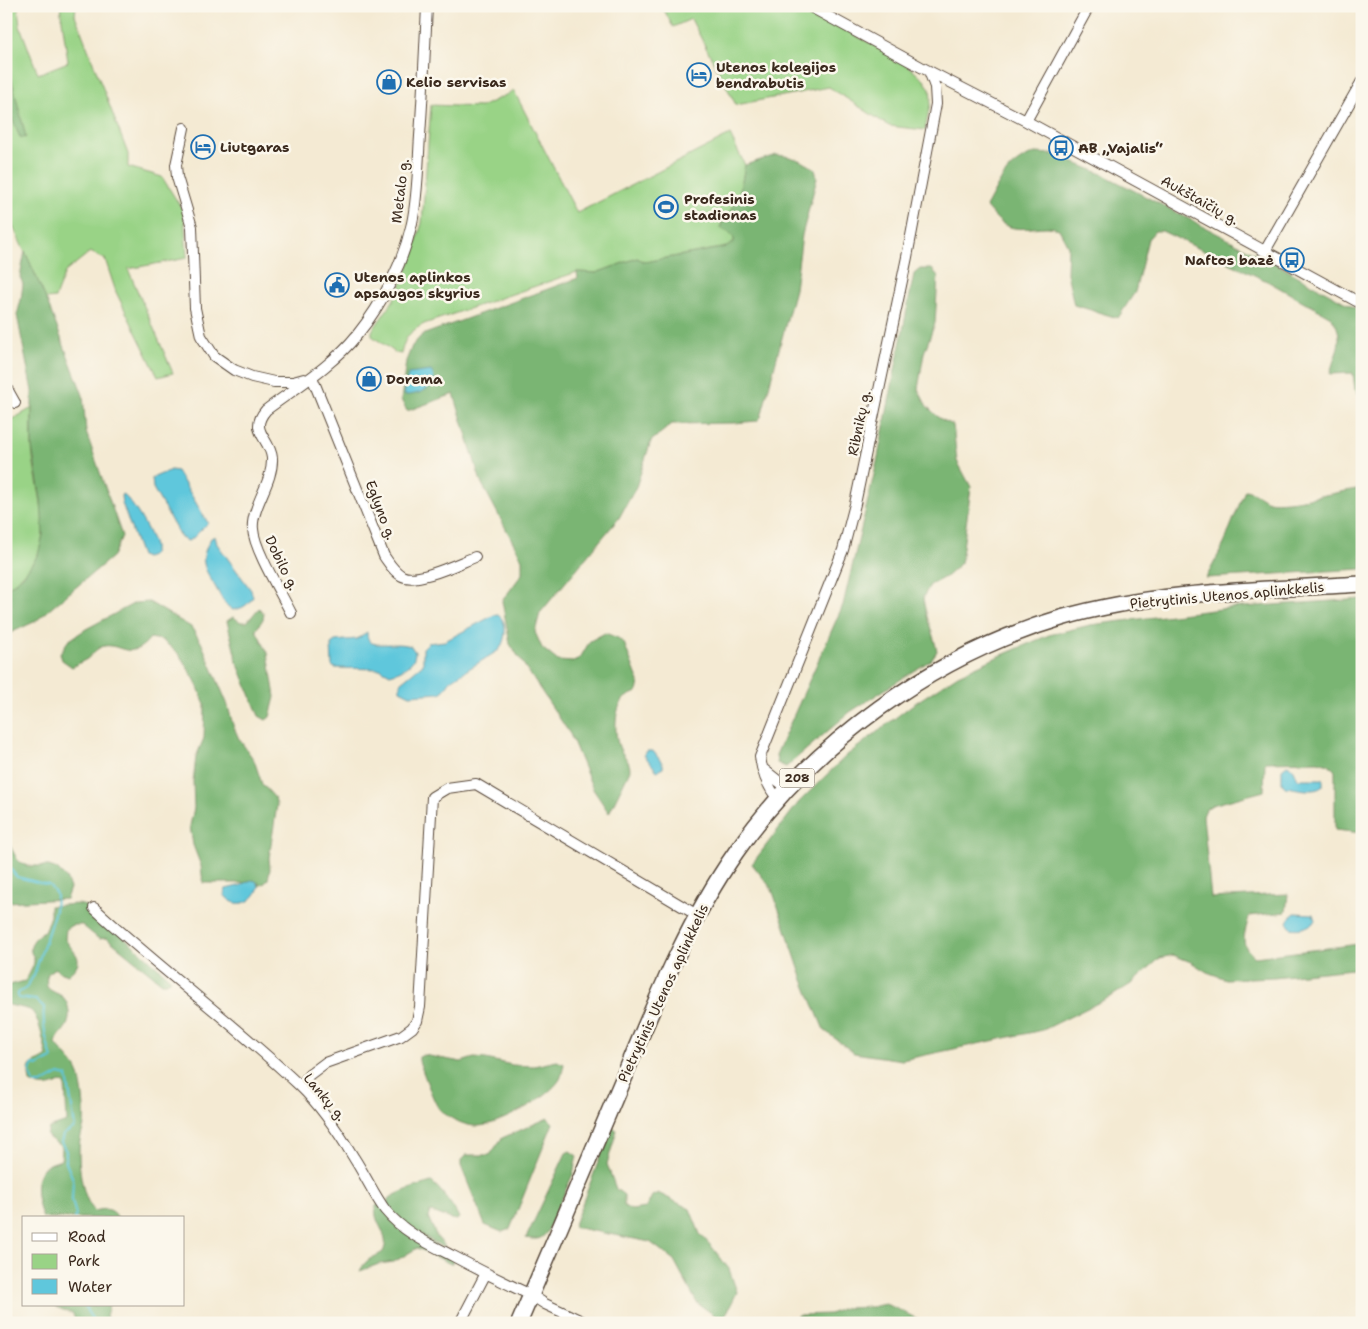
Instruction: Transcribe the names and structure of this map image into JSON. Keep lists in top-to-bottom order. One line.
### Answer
{"streets":{"highway":["Pietrytinis Utenos aplinkkelis","208"],"street":["Metalo g.","Aukštaičių g.","Ribnikų g.","Eglyno g.","Dobilo g.","Lankų g."]},"crossings":[["Metalo g.","Eglyno g."],["Metalo g.","Dobilo g."],["Aukštaičių g.","Ribnikų g."],["Ribnikų g.","Pietrytinis Utenos aplinkkelis"],["Eglyno g.","Dobilo g."],["Pietrytinis Utenos aplinkkelis","Lankų g."]],"places":{"hotel":["Utenos kolegijos bendrabutis","Liutgaras"],"shop":["Kelio servisas","Dorema"],"bus stop":["AB „Vajalis“","Naftos bazė"],"sports":["Profesinis stadionas"],"public building":["Utenos aplinkos apsaugos skyrius"]},"legend":["Road","Park","Water"]}
